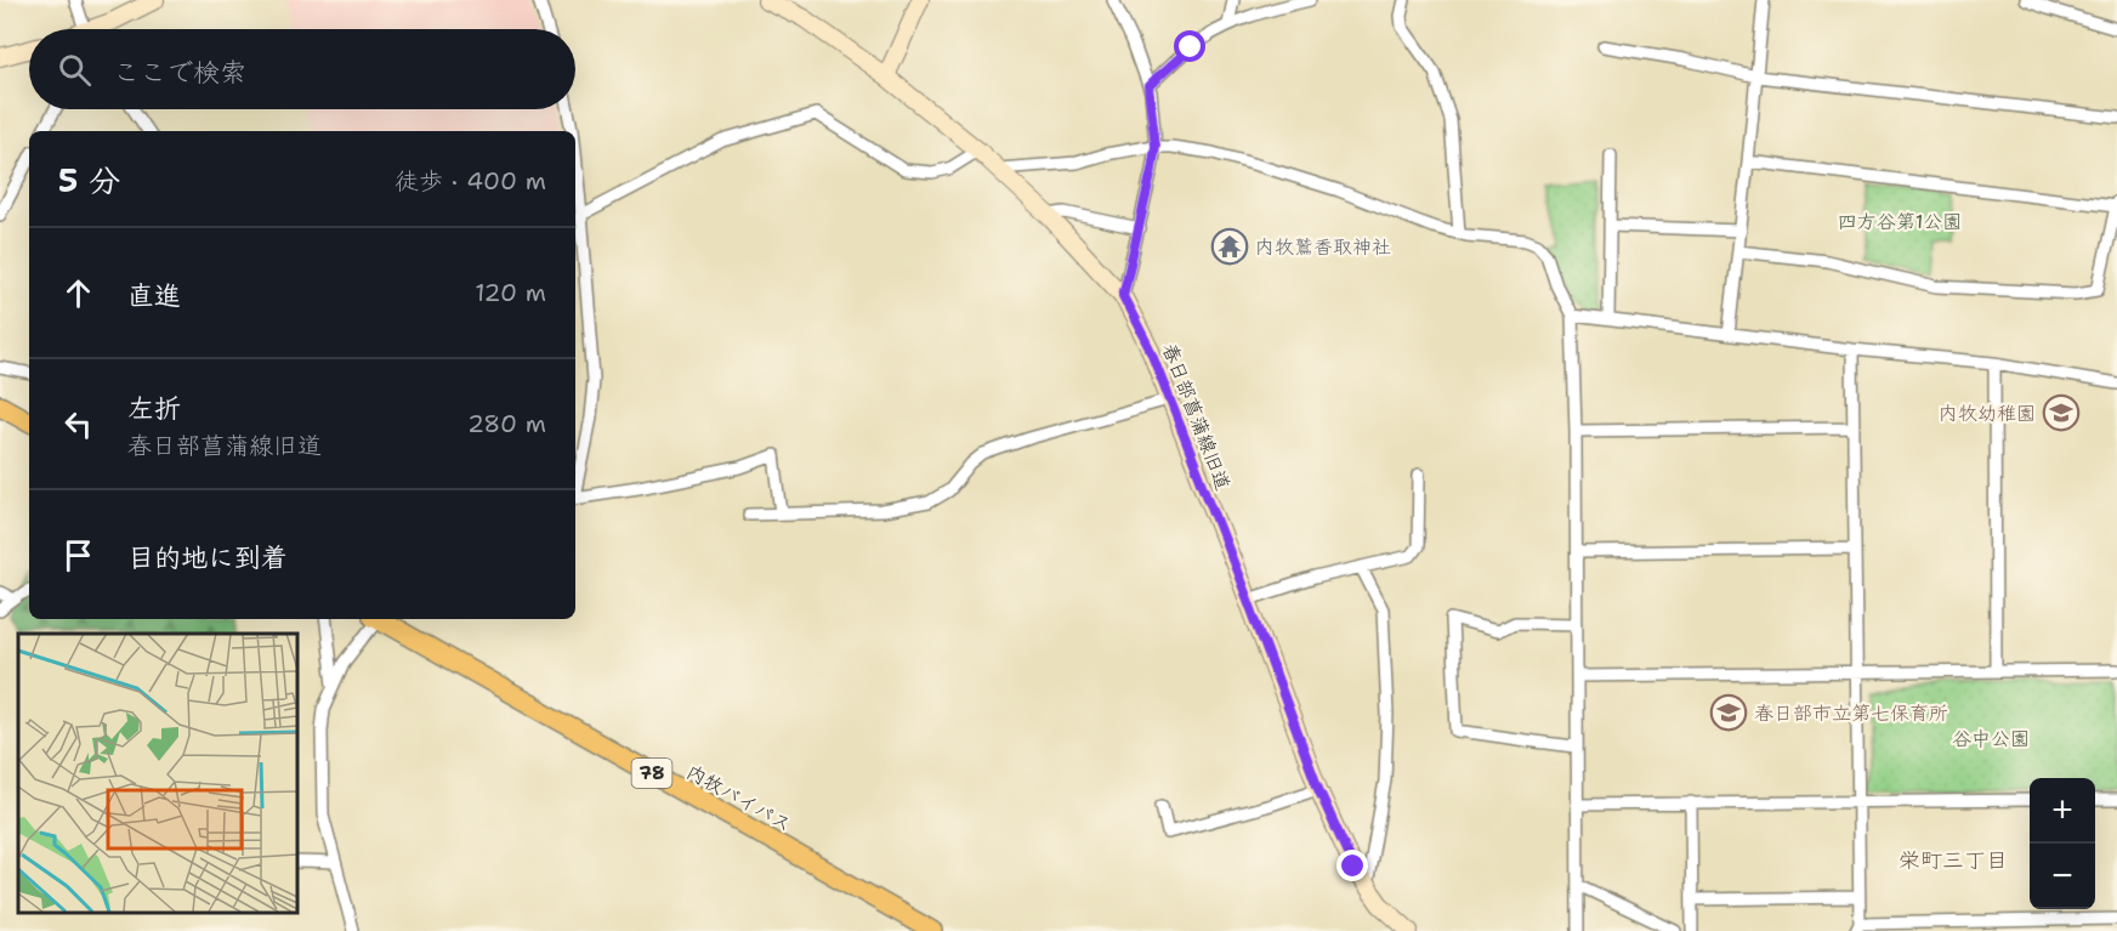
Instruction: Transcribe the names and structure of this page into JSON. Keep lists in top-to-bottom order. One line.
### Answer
{"streets":{"main road":["78","内牧バイパス"],"street":["春日部菖蒲線旧道"]},"districts":["栄町三丁目"],"parks":["四方谷第1公園","谷中公園"],"places":{"temple":["内牧鷲香取神社"],"school or university":["内牧幼稚園","春日部市立第七保育所"]},"page":{"search":"ここで検索","heading":["5 分","徒歩 · 400 m"],"list":[["直進","120 m"],["左折","春日部菖蒲線旧道","280 m"],"目的地に到着"],"map_buttons":["+","−"]}}
